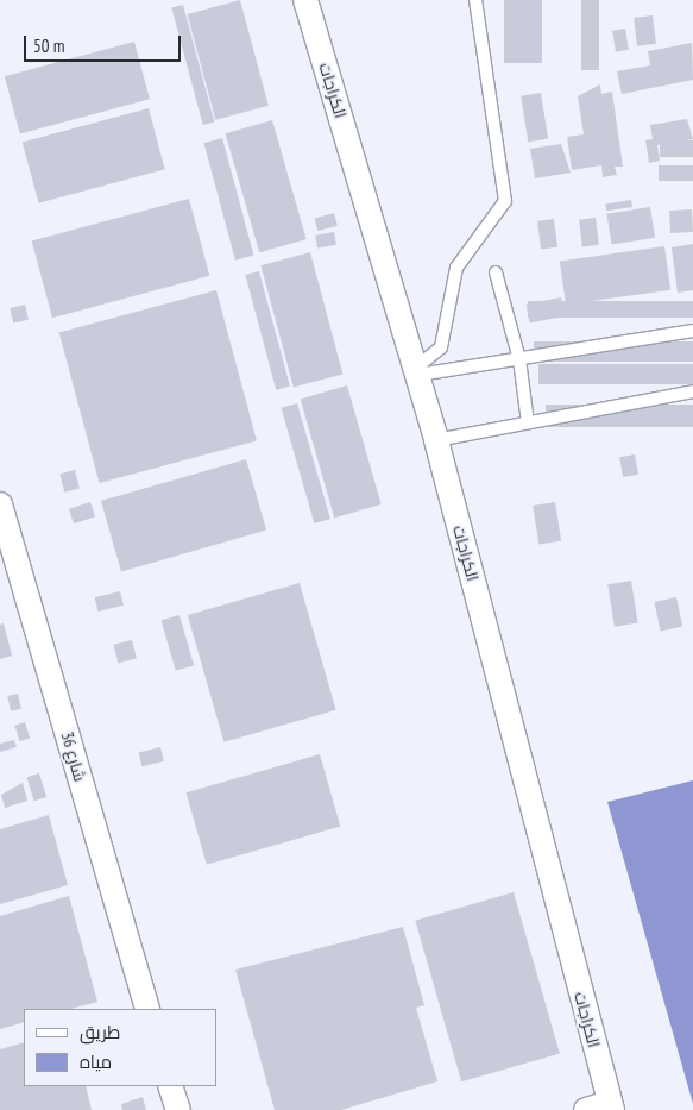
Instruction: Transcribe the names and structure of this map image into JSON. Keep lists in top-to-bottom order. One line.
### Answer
{"streets":{"street":["الكراجات","شارع 36"]},"legend":["طريق","مياه"],"scale_bar":"50 m"}
